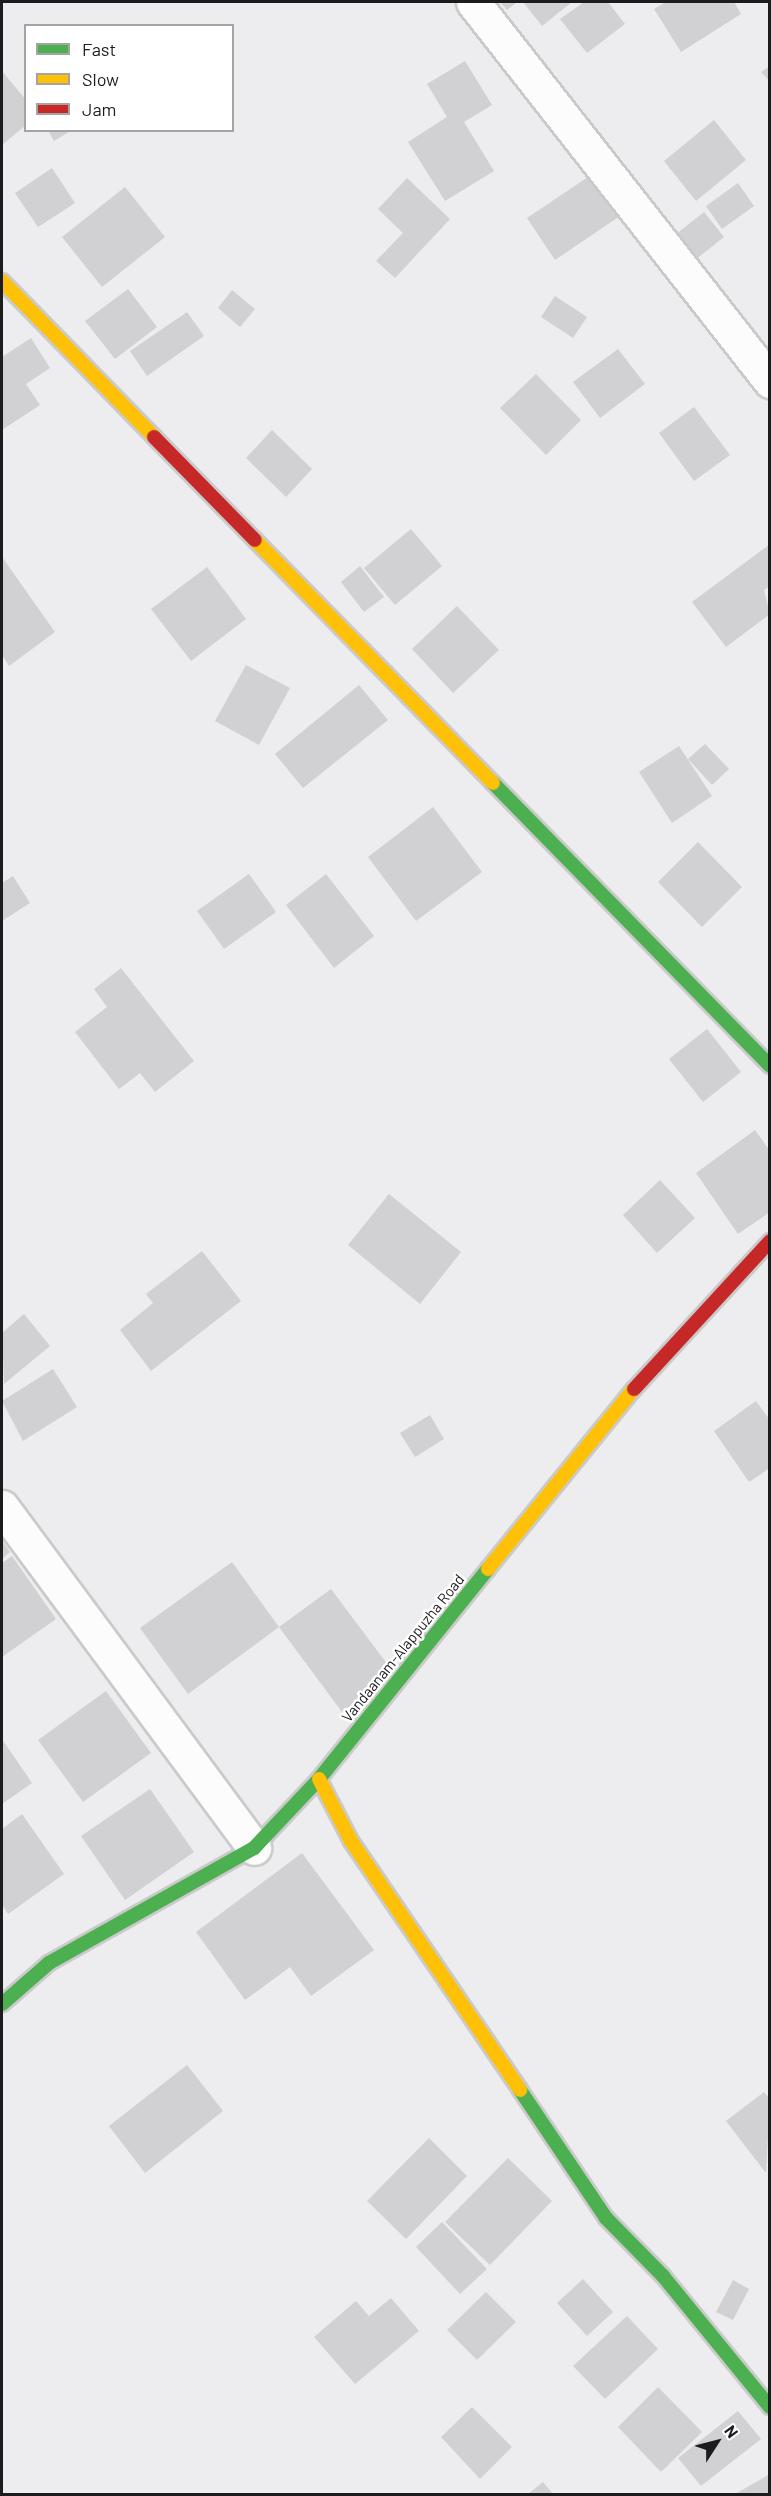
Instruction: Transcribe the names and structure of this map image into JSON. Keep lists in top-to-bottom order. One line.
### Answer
{"streets":{"street":["Vandaanam-Alappuzha Road"]},"legend":["Fast","Slow","Jam"],"north":"top right"}
